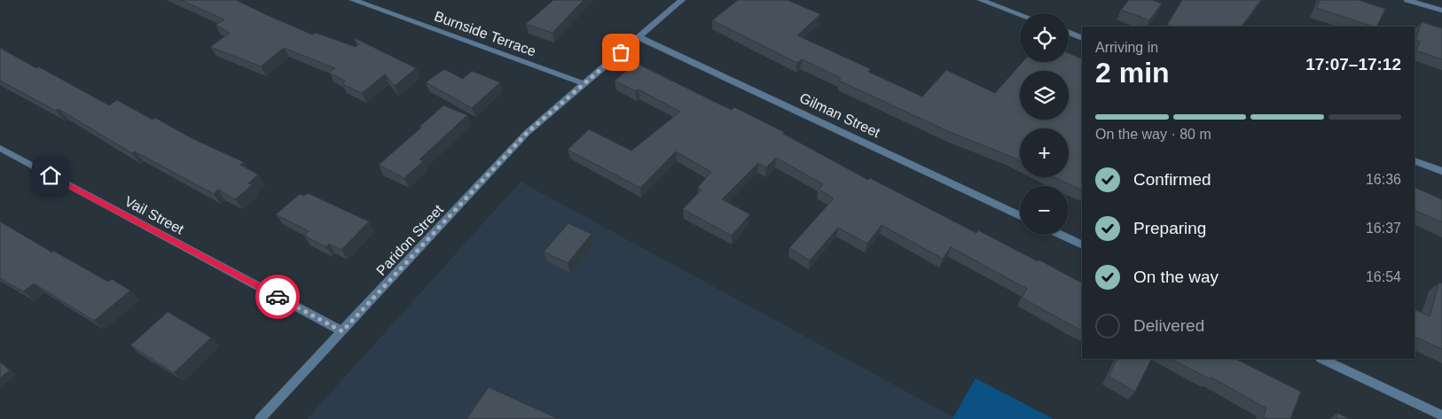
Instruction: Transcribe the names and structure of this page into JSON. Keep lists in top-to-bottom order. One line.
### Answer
{"streets":{"street":["Burnside Terrace","Gilman Street","Vail Street","Paridon Street"]},"crossings":[["Burnside Terrace","Paridon Street"],["Gilman Street","Paridon Street"],["Vail Street","Paridon Street"]],"page":{"map_buttons":["+","−"],"heading":["2 min","Arriving in","17:07–17:12"],"bar":"On the way · 80 m","list":[["Confirmed","16:36"],["Preparing","16:37"],["On the way","16:54"],"Delivered"]}}
